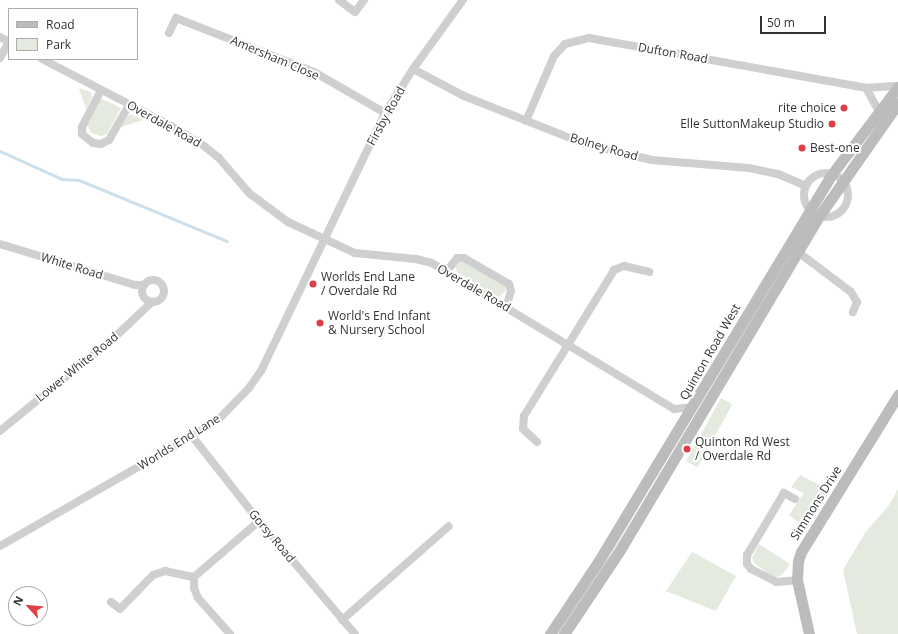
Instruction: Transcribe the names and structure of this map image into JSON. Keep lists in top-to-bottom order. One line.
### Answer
{"streets":{"street":["Dufton Road","Amersham Close","Firsby Road","Overdale Road","Bolney Road","White Road","Quinton Road West","Lower White Road","Worlds End Lane","Simmons Drive","Gorsy Road"]},"crossings":[["Dufton Road","Bolney Road"],["Dufton Road","Quinton Road West"],["Amersham Close","Firsby Road"],["Firsby Road","Overdale Road"],["Firsby Road","Bolney Road"],["Firsby Road","Worlds End Lane"],["Overdale Road","Worlds End Lane"],["White Road","Lower White Road"],["Worlds End Lane","Gorsy Road"]],"places":["rite choice","Elle SuttonMakeup Studio","Best-one","Worlds End Lane / Overdale Rd","World's End Infant & Nursery School","Quinton Rd West / Overdale Rd"],"legend":["Road","Park"],"scale_bar":"50 m","north":"top left"}
